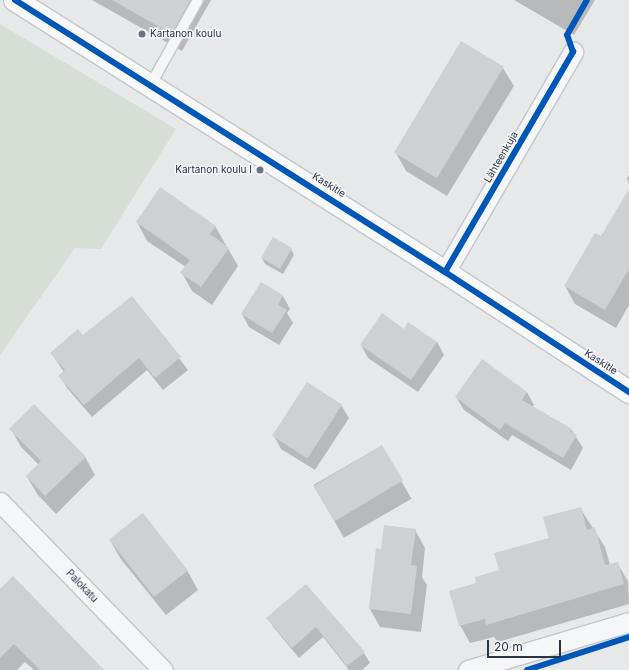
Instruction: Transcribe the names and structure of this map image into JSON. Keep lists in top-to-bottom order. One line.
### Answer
{"streets":{"street":["Lähteenkuja","Kaskitie","Palokatu"]},"crossings":[["Lähteenkuja","Kaskitie"]],"places":["Kartanon koulu","Kartanon koulu I"],"scale_bar":"20 m"}
